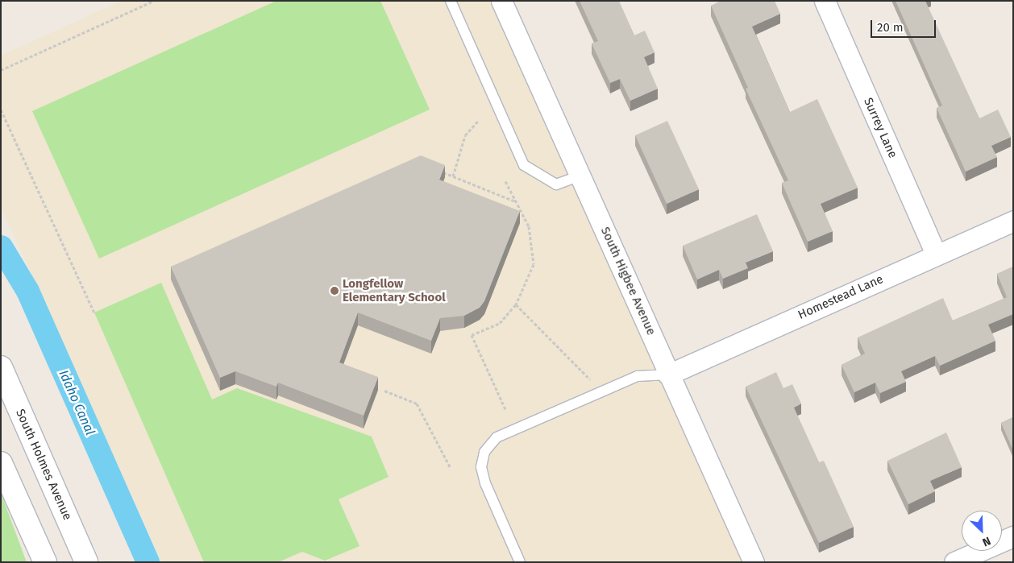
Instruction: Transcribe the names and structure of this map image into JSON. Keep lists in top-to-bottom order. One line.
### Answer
{"streets":{"main road":["South Holmes Avenue"],"street":["Surrey Lane","South Higbee Avenue","Homestead Lane"]},"crossings":[["Surrey Lane","Homestead Lane"],["South Higbee Avenue","Homestead Lane"]],"water":["Idaho Canal"],"places":["Longfellow Elementary School"],"scale_bar":"20 m","north":"bottom right"}
